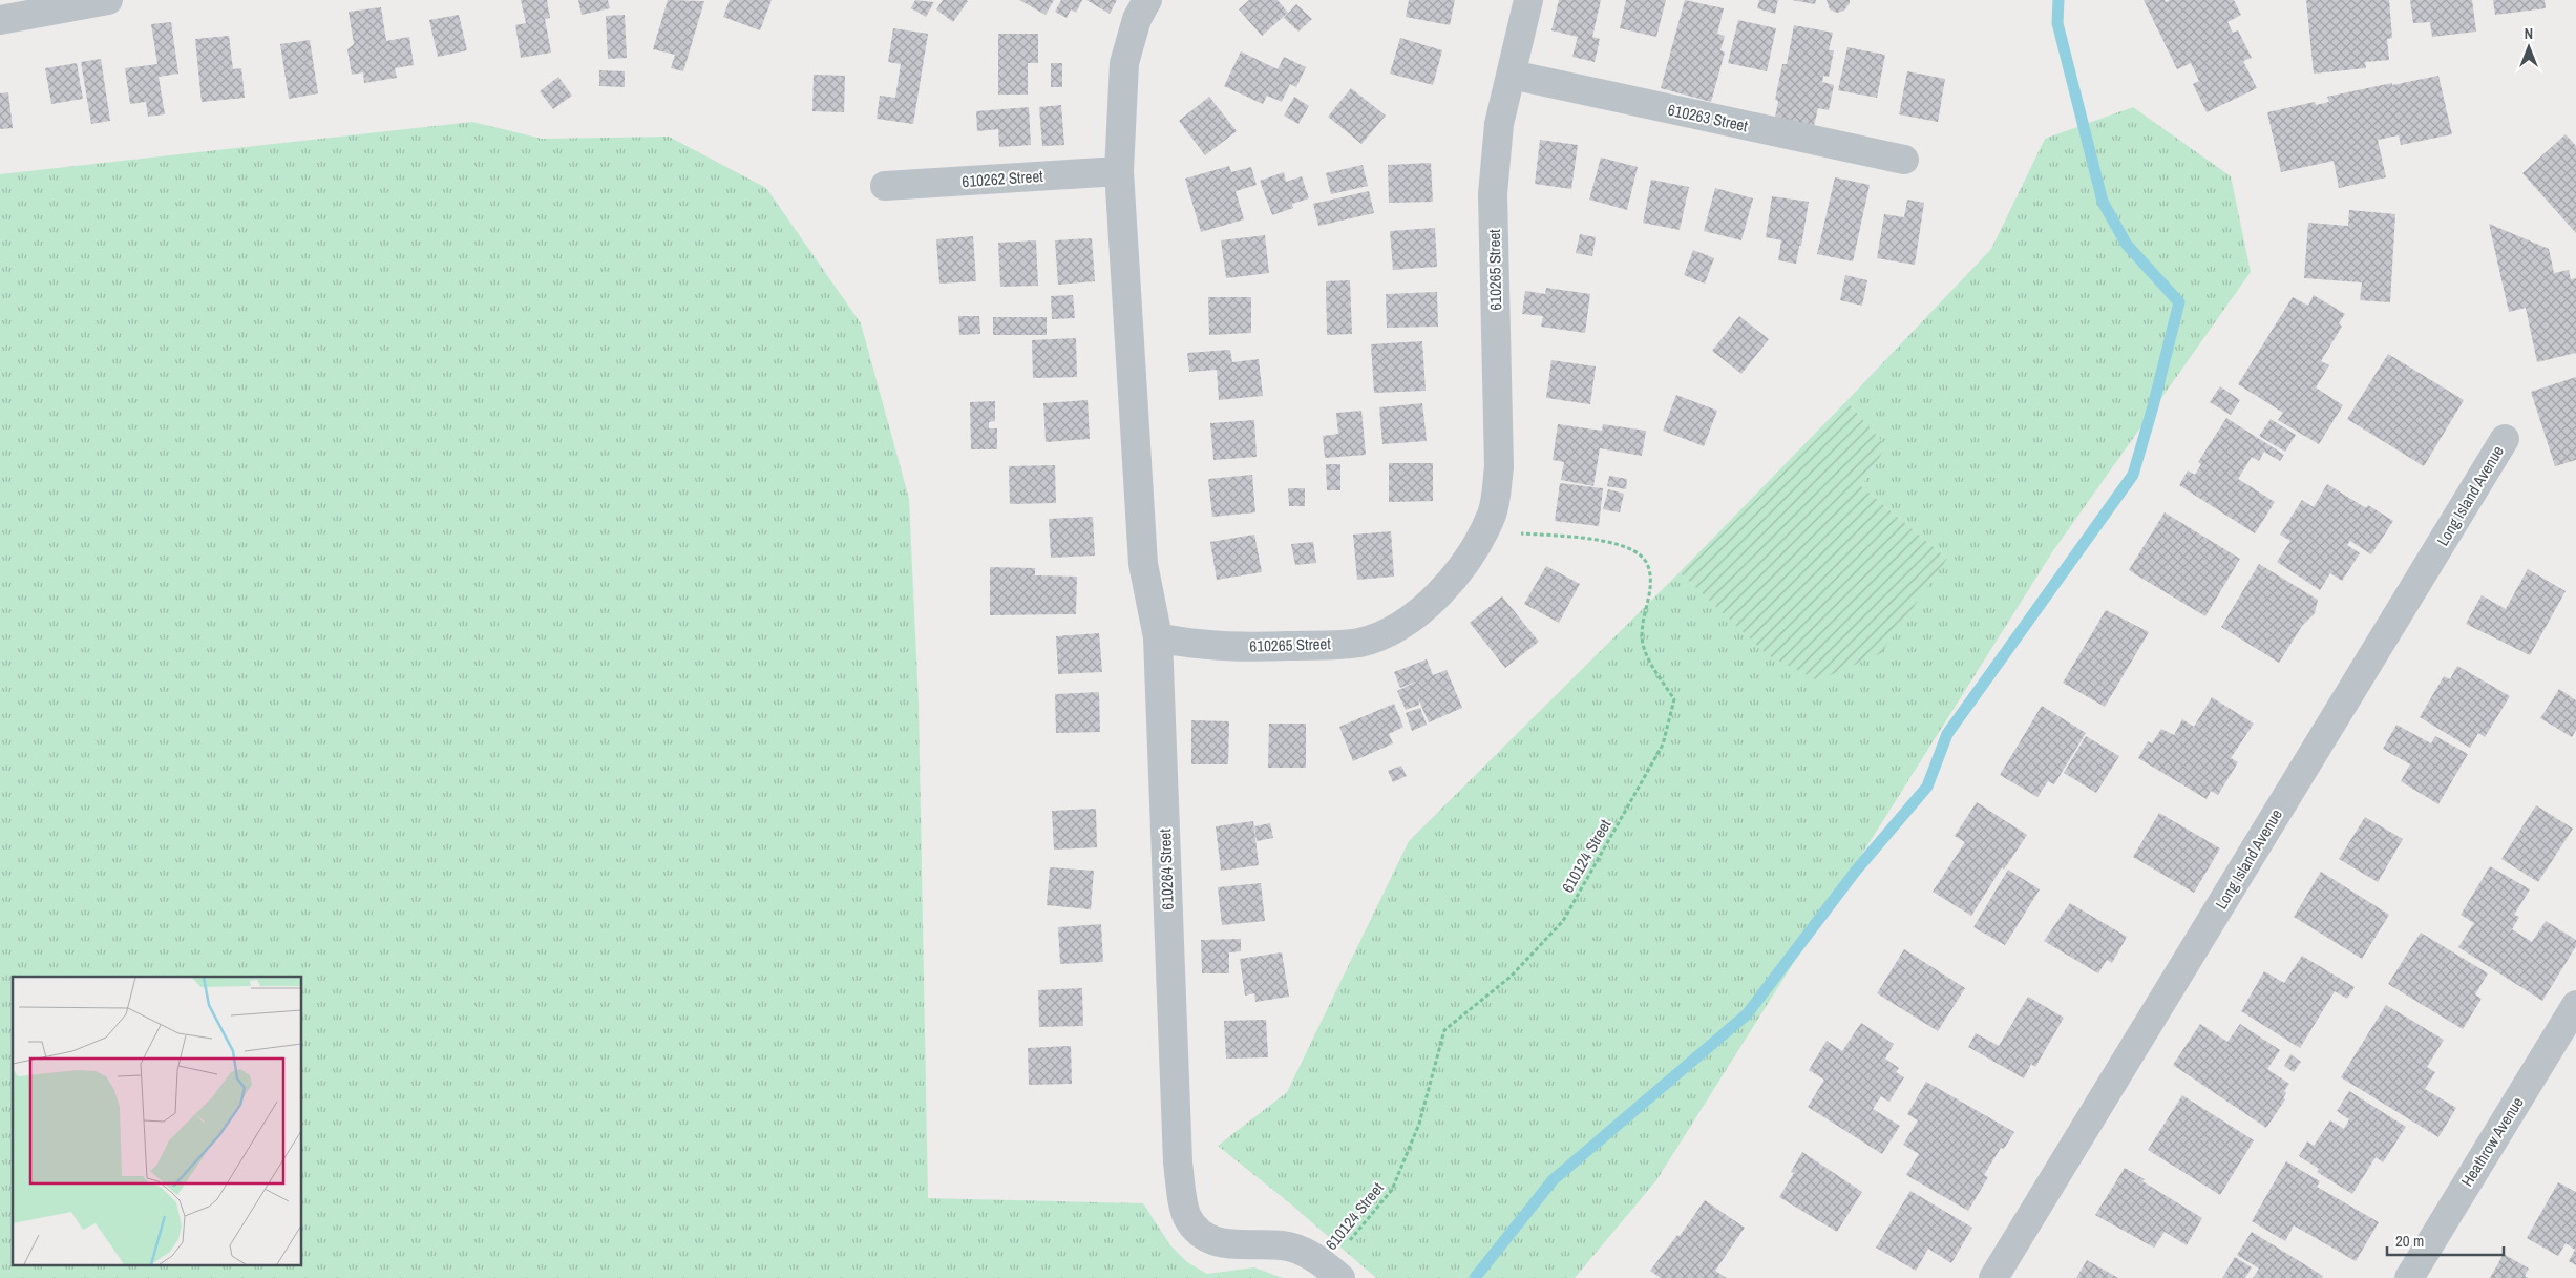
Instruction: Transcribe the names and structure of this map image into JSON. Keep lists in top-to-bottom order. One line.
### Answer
{"streets":{"street":["610263 Street","610262 Street","610265 Street","Long Island Avenue","610264 Street","Heathrow Avenue"],"path":["610124 Street"]},"crossings":[["610263 Street","610265 Street"],["610265 Street","610124 Street"],["610265 Street","610264 Street"],["610124 Street","610264 Street"]],"scale_bar":"20 m","north":"top"}
